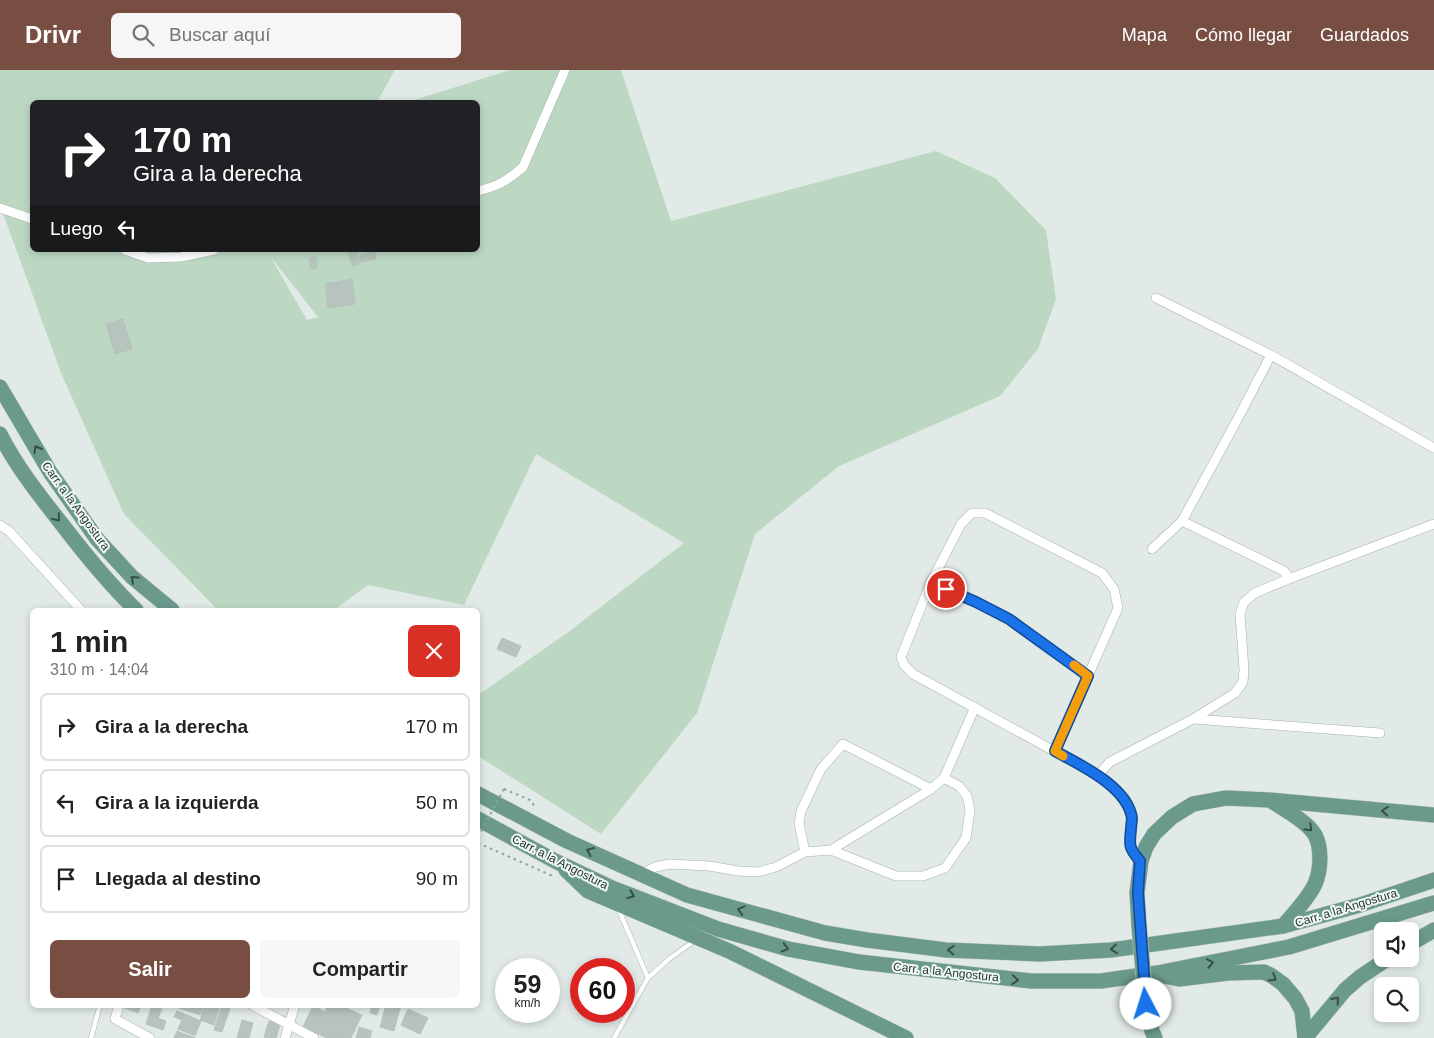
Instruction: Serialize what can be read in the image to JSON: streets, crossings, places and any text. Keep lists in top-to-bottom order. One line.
{"streets":{"main road":["Carr. a la Angostura"]},"page":{"header":"Drivr","search":"Buscar aquí","nav":["Mapa","Cómo llegar","Guardados"],"turn":["170 m","Gira a la derecha"],"then":"Luego","heading":["1 min","310 m · 14:04"],"list":[{"name":"Gira a la derecha","value":"170 m"},{"name":"Gira a la izquierda","value":"50 m"},{"name":"Llegada al destino","value":"90 m"}],"buttons":["Salir","Compartir"],"speed":"59 km/h","limit":"60"}}
